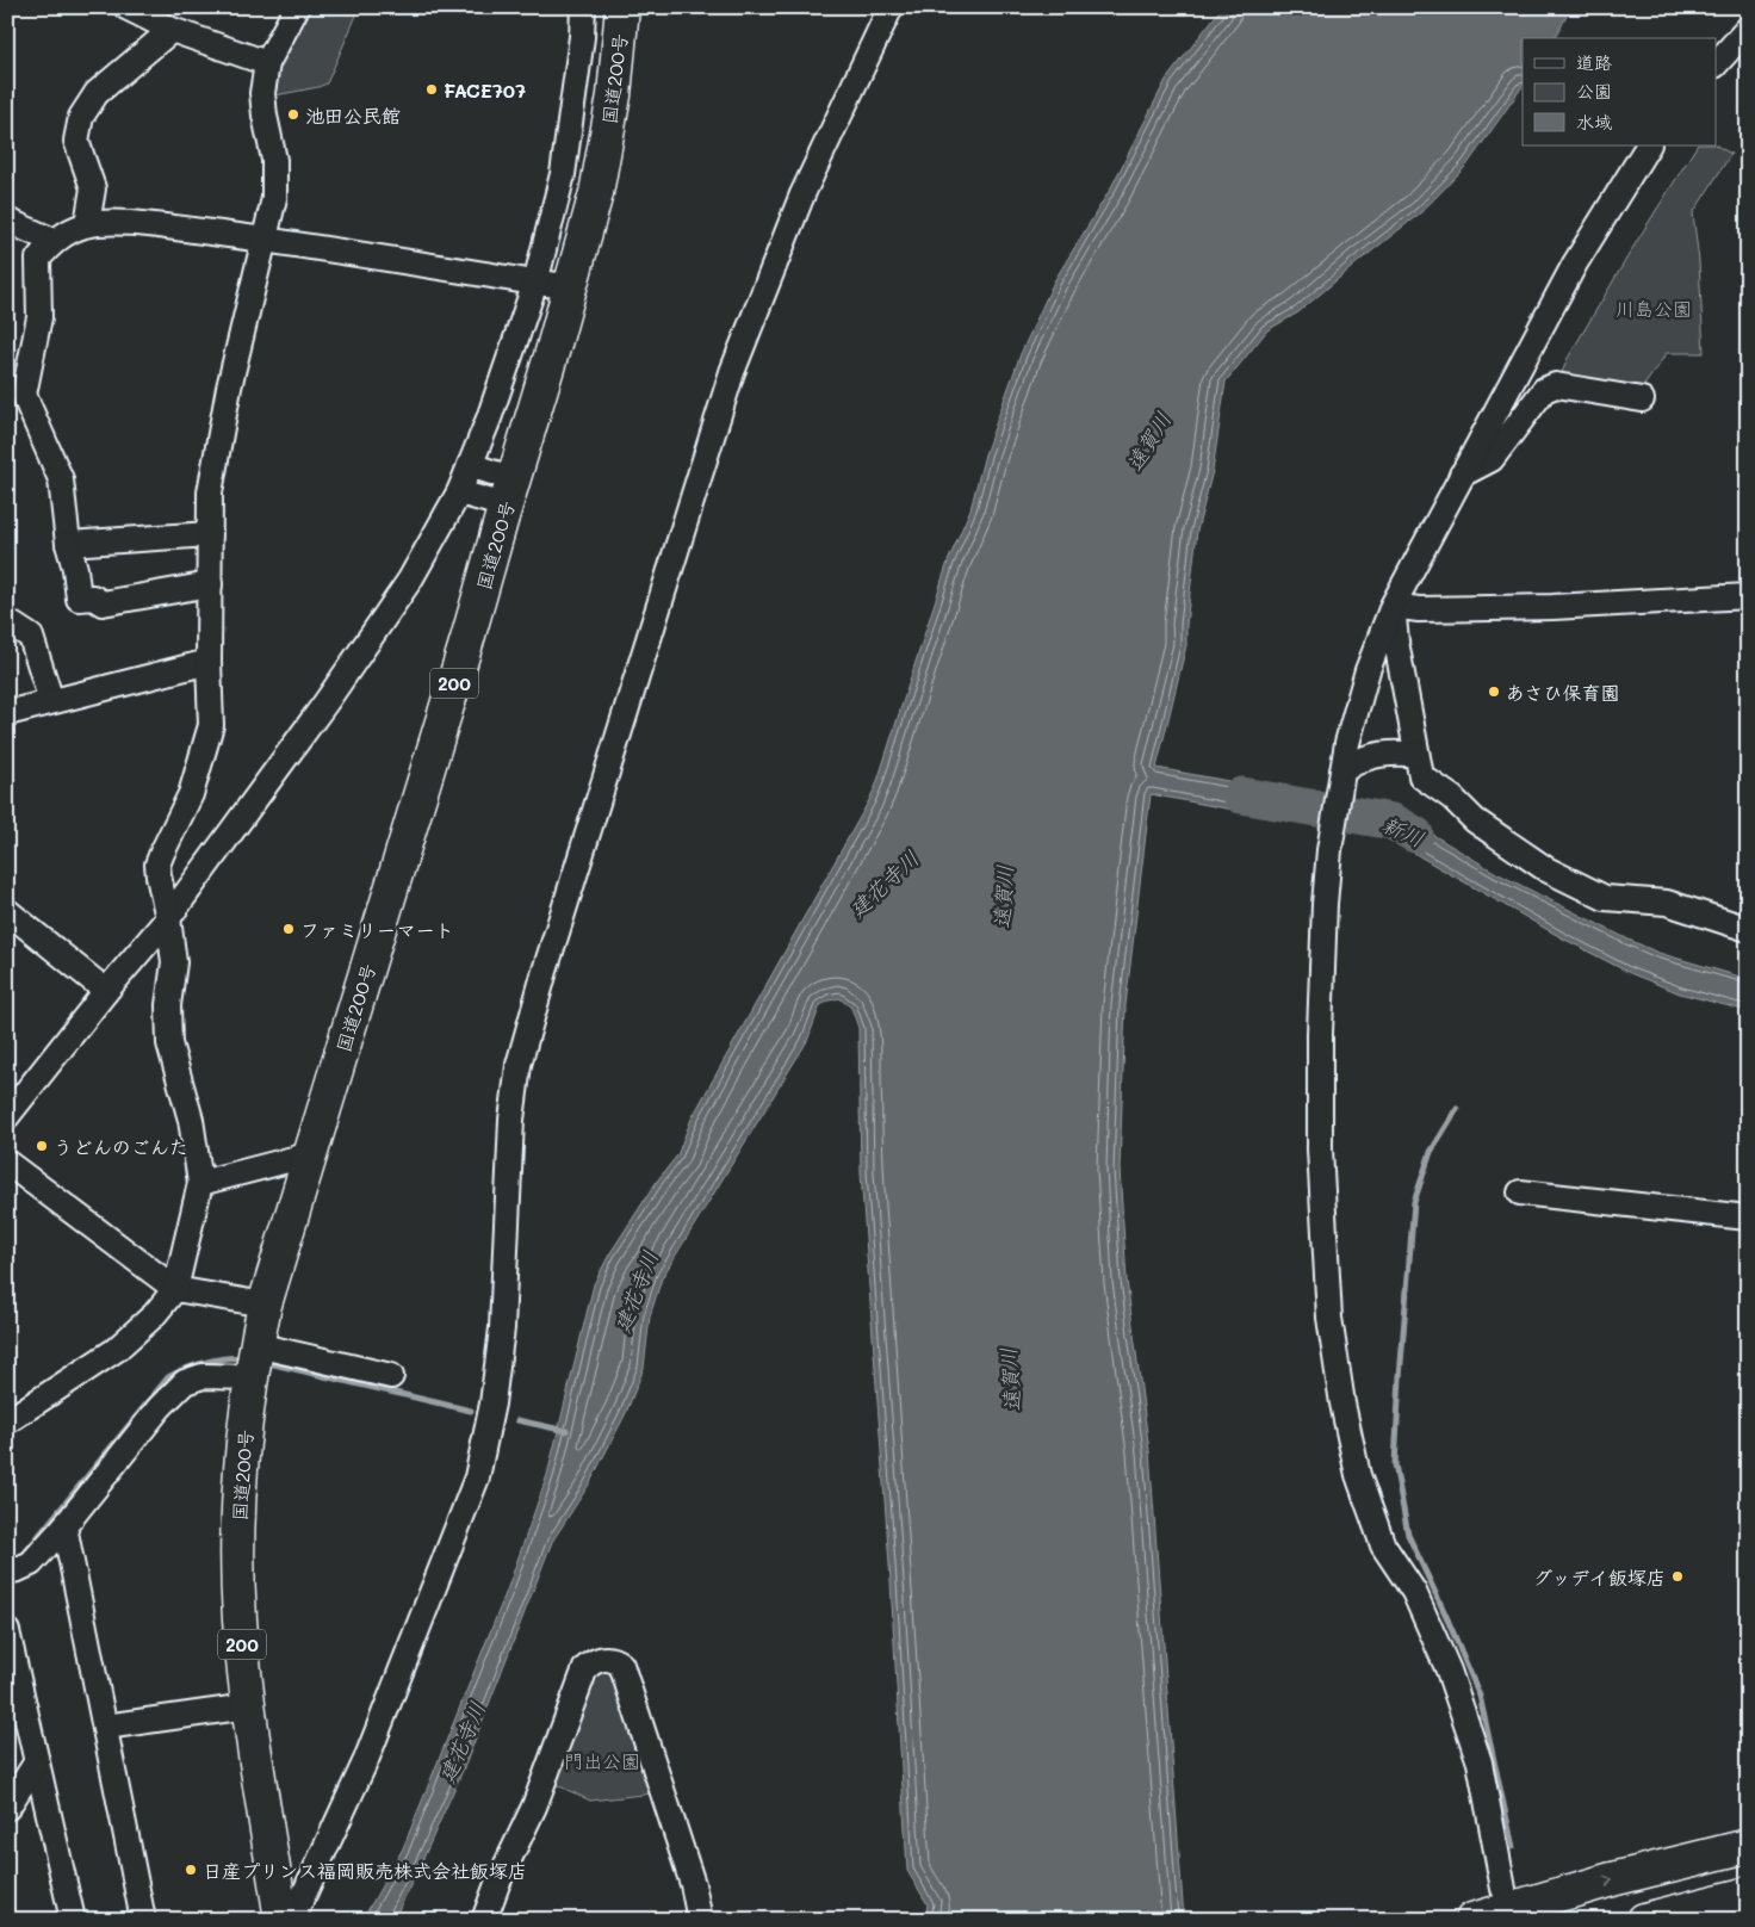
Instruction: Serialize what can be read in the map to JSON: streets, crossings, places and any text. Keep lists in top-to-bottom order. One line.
{"streets":{"highway":["国道200号","200"]},"water":["遠賀川","新川","建花寺川"],"parks":["川島公園","門出公園"],"places":["FACE707","池田公民館","あさひ保育園","ファミリーマート","うどんのごんた","グッデイ飯塚店","日産プリンス福岡販売株式会社飯塚店"],"legend":["道路","公園","水域"]}
